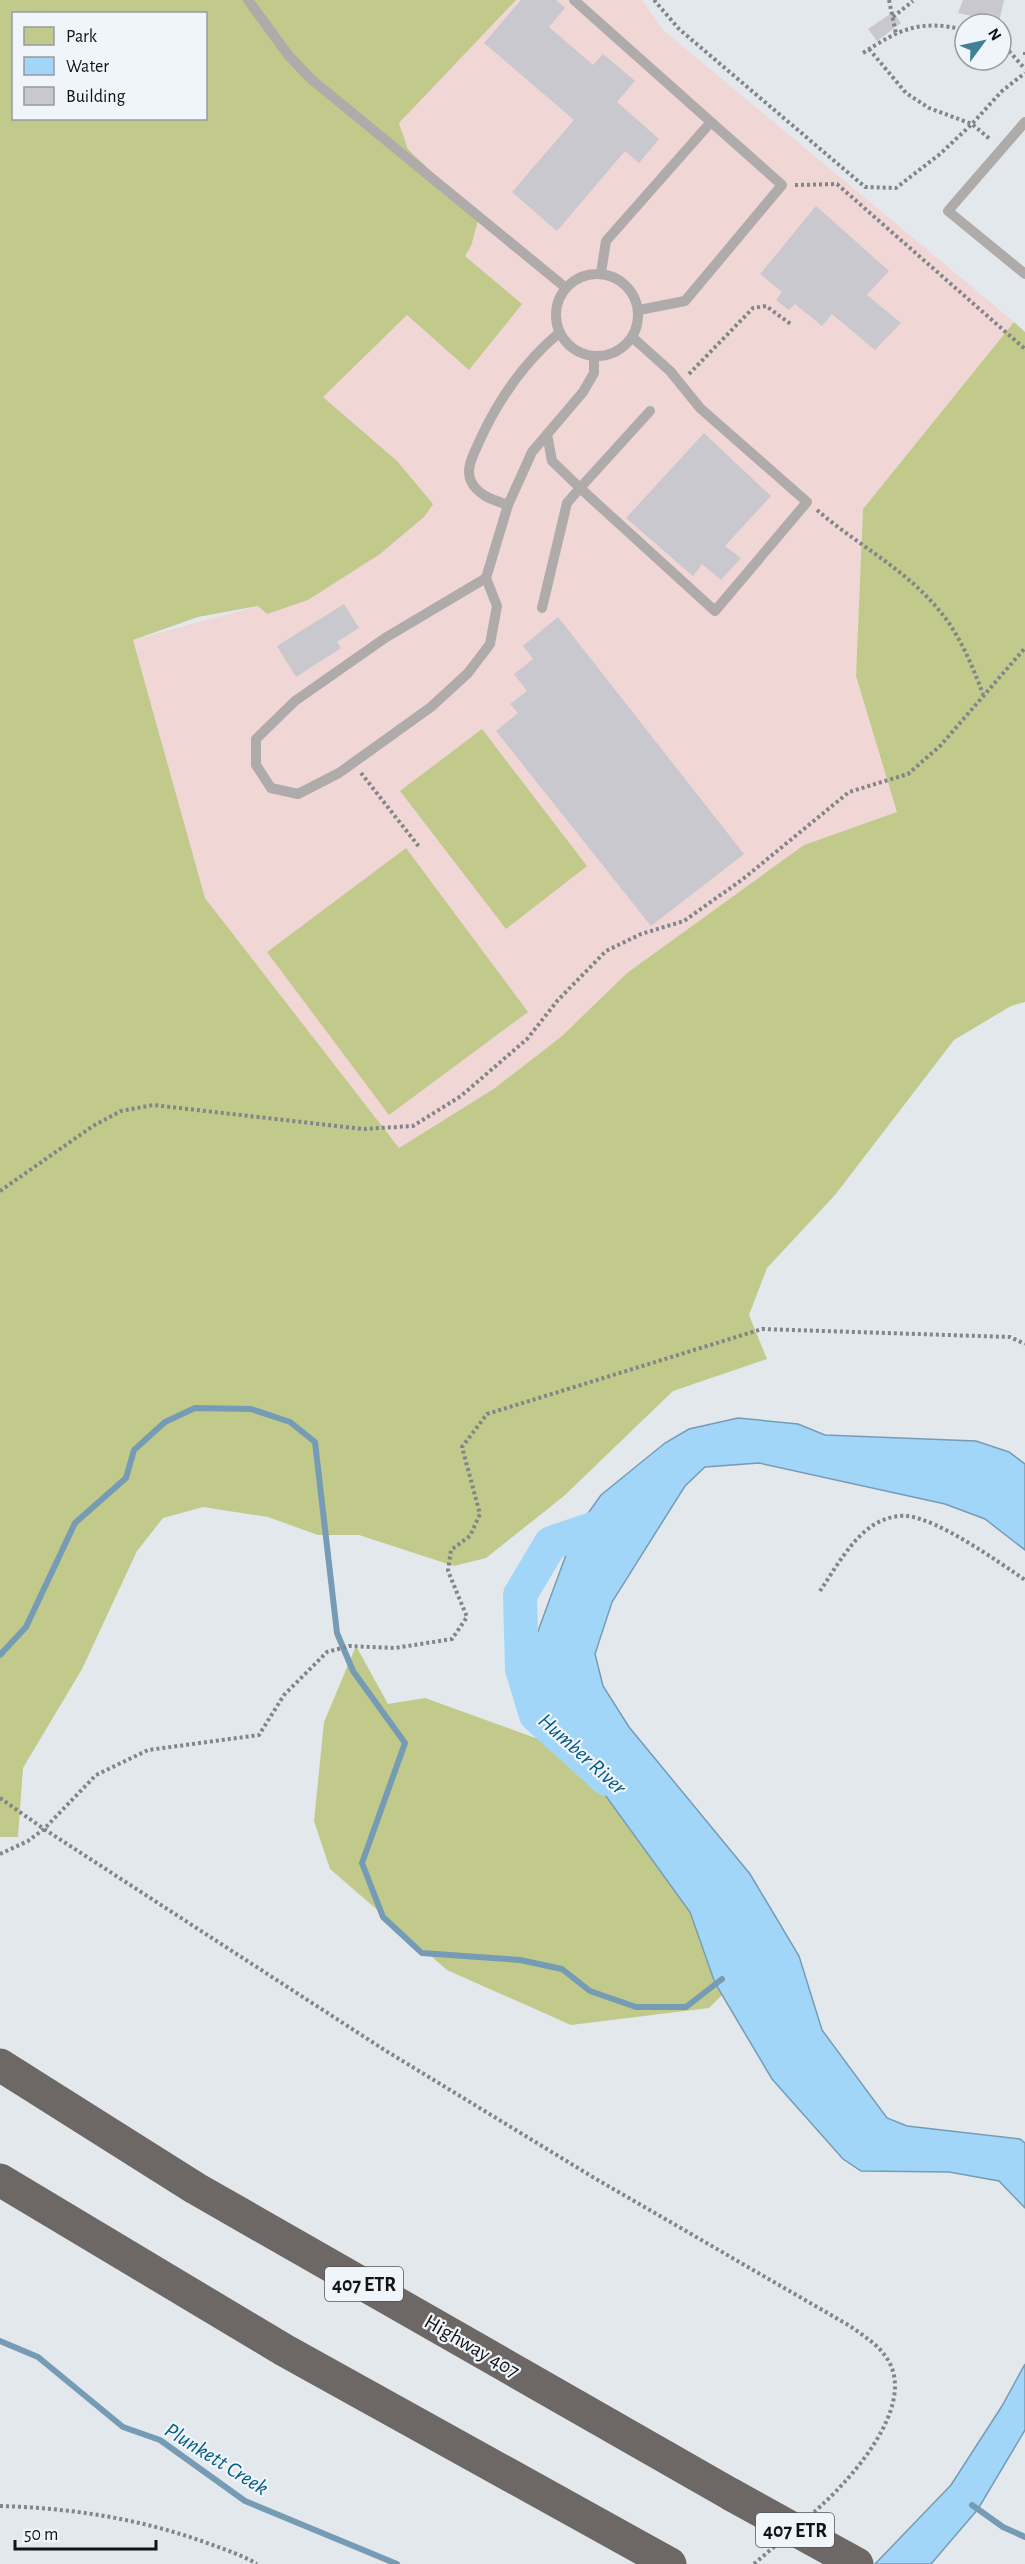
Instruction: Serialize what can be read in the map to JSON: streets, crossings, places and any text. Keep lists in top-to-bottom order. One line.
{"streets":{"highway":["407 ETR","Highway 407"]},"water":["Humber River","Plunkett Creek"],"legend":["Park","Water","Building"],"scale_bar":"50 m","north":"top right"}
